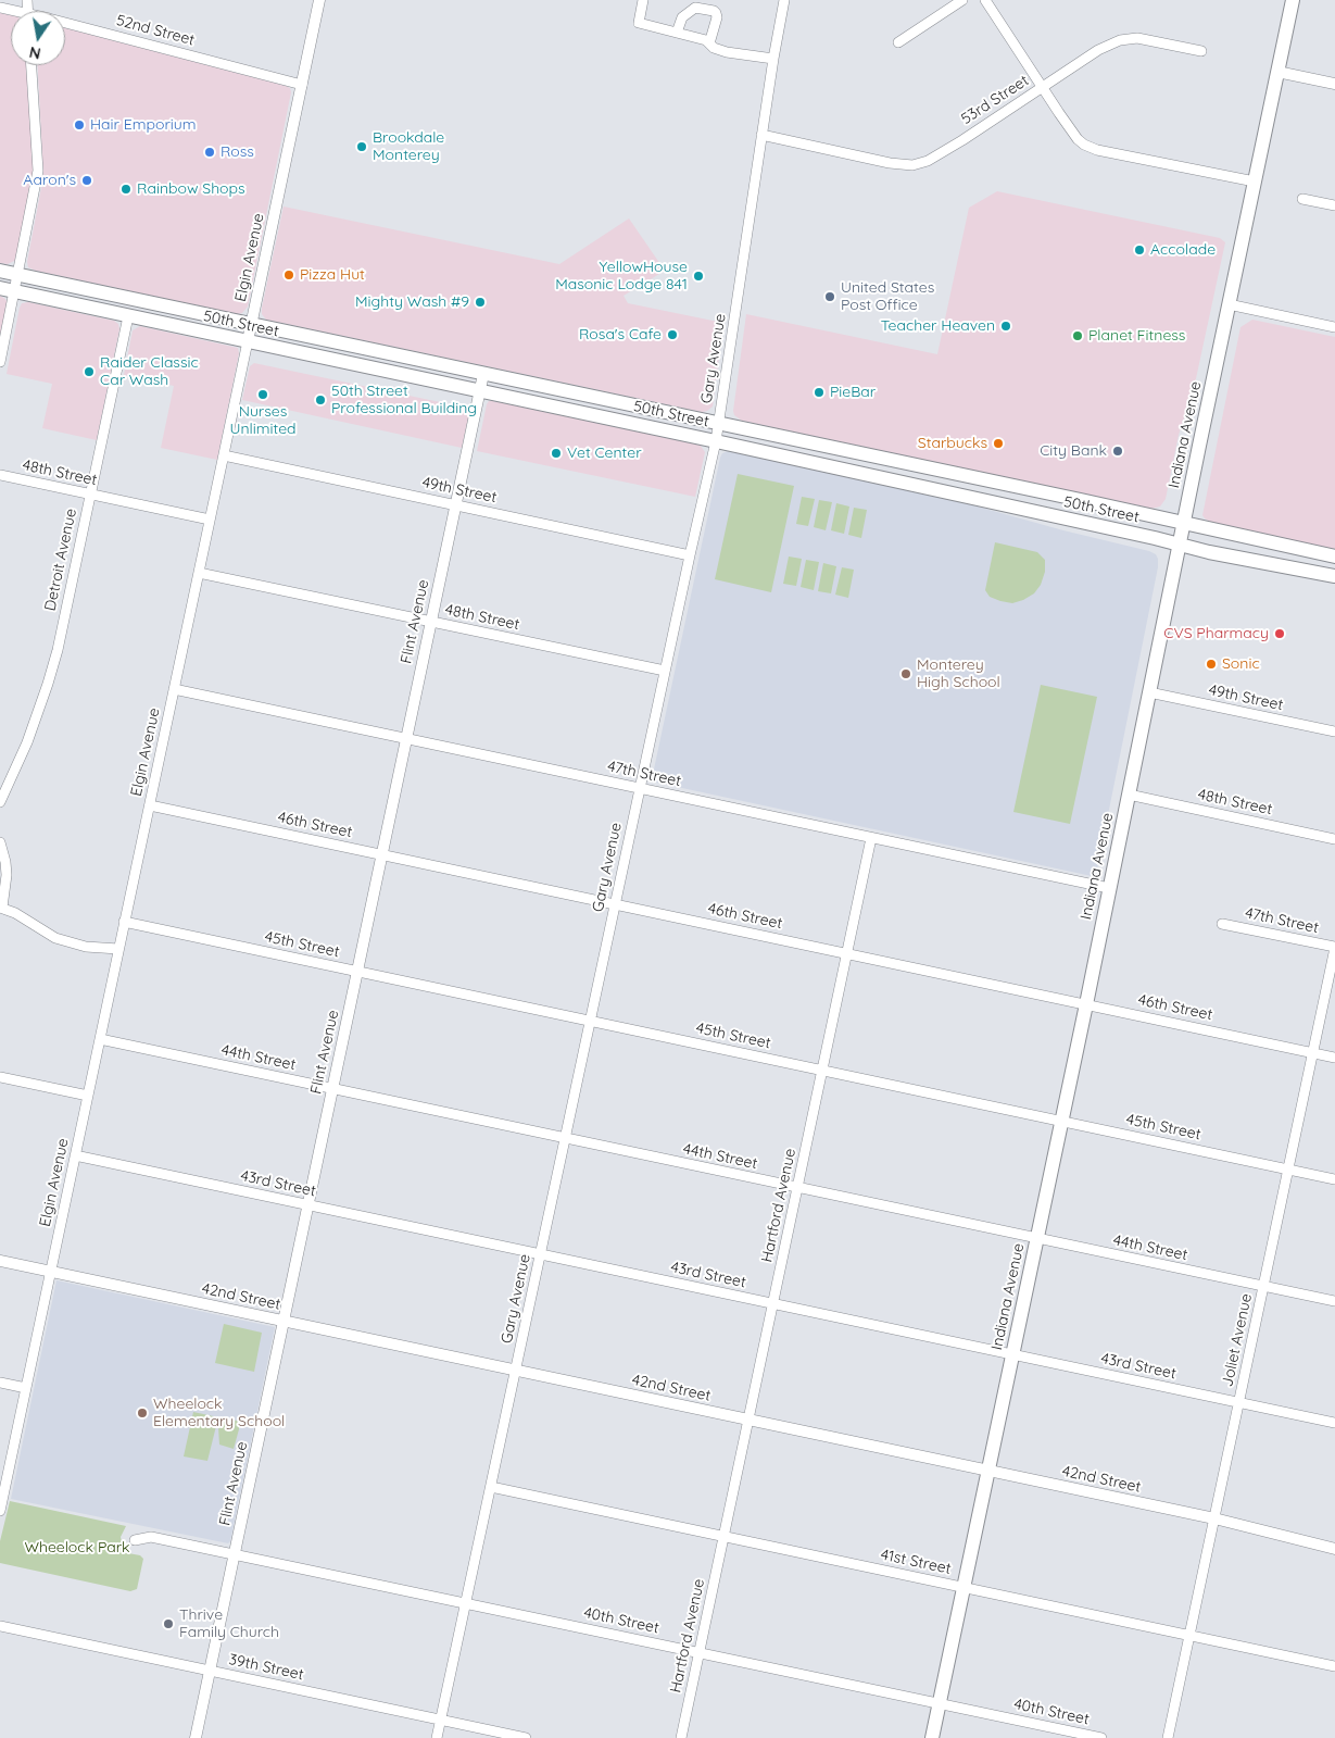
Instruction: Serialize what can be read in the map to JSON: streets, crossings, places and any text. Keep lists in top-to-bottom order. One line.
{"streets":{"main road":["50th Street","Indiana Avenue"],"street":["52nd Street","53rd Street","Elgin Avenue","Gary Avenue","48th Street","49th Street","Detroit Avenue","Flint Avenue","47th Street","46th Street","45th Street","44th Street","43rd Street","Hartford Avenue","42nd Street","Joliet Avenue","41st Street","40th Street","39th Street"]},"crossings":[["52nd Street","Elgin Avenue"],["53rd Street","Gary Avenue"],["53rd Street","Indiana Avenue"],["Elgin Avenue","50th Street"],["Elgin Avenue","48th Street"],["Elgin Avenue","49th Street"],["Elgin Avenue","47th Street"],["Elgin Avenue","46th Street"],["Elgin Avenue","45th Street"],["Elgin Avenue","44th Street"],["Elgin Avenue","43rd Street"],["Elgin Avenue","42nd Street"],["50th Street","Gary Avenue"],["50th Street","Indiana Avenue"],["50th Street","Detroit Avenue"],["50th Street","Flint Avenue"],["Gary Avenue","48th Street"],["Gary Avenue","49th Street"],["Gary Avenue","47th Street"],["Gary Avenue","46th Street"],["Gary Avenue","45th Street"],["Gary Avenue","44th Street"],["Gary Avenue","43rd Street"],["Gary Avenue","42nd Street"],["Gary Avenue","41st Street"],["Gary Avenue","40th Street"],["Gary Avenue","39th Street"],["Indiana Avenue","48th Street"],["Indiana Avenue","49th Street"],["Indiana Avenue","47th Street"],["Indiana Avenue","46th Street"],["Indiana Avenue","45th Street"],["Indiana Avenue","44th Street"],["Indiana Avenue","43rd Street"],["Indiana Avenue","42nd Street"],["Indiana Avenue","41st Street"],["Indiana Avenue","40th Street"],["48th Street","Detroit Avenue"],["48th Street","Flint Avenue"],["49th Street","Flint Avenue"],["Flint Avenue","47th Street"],["Flint Avenue","46th Street"],["Flint Avenue","45th Street"],["Flint Avenue","44th Street"],["Flint Avenue","43rd Street"],["Flint Avenue","42nd Street"],["Flint Avenue","40th Street"],["Flint Avenue","39th Street"],["47th Street","Hartford Avenue"],["47th Street","Joliet Avenue"],["46th Street","Hartford Avenue"],["46th Street","Joliet Avenue"],["45th Street","Hartford Avenue"],["45th Street","Joliet Avenue"],["44th Street","Hartford Avenue"],["44th Street","Joliet Avenue"],["43rd Street","Hartford Avenue"],["43rd Street","Joliet Avenue"],["Hartford Avenue","42nd Street"],["Hartford Avenue","41st Street"],["Hartford Avenue","40th Street"],["42nd Street","Joliet Avenue"],["Joliet Avenue","41st Street"]],"parks":["Wheelock Park"],"places":["Hair Emporium","Brookdale Monterey","Ross","Aaron's","Rainbow Shops","Accolade","Pizza Hut","YellowHouse Masonic Lodge 841","United States Post Office","Mighty Wash #9","Teacher Heaven","Rosa's Cafe","Planet Fitness","Raider Classic Car Wash","PieBar","Nurses Unlimited","50th Street Professional Building","Starbucks","City Bank","Vet Center","CVS Pharmacy","Sonic","Monterey High School","Wheelock Elementary School","Thrive Family Church"],"north":"bottom"}
